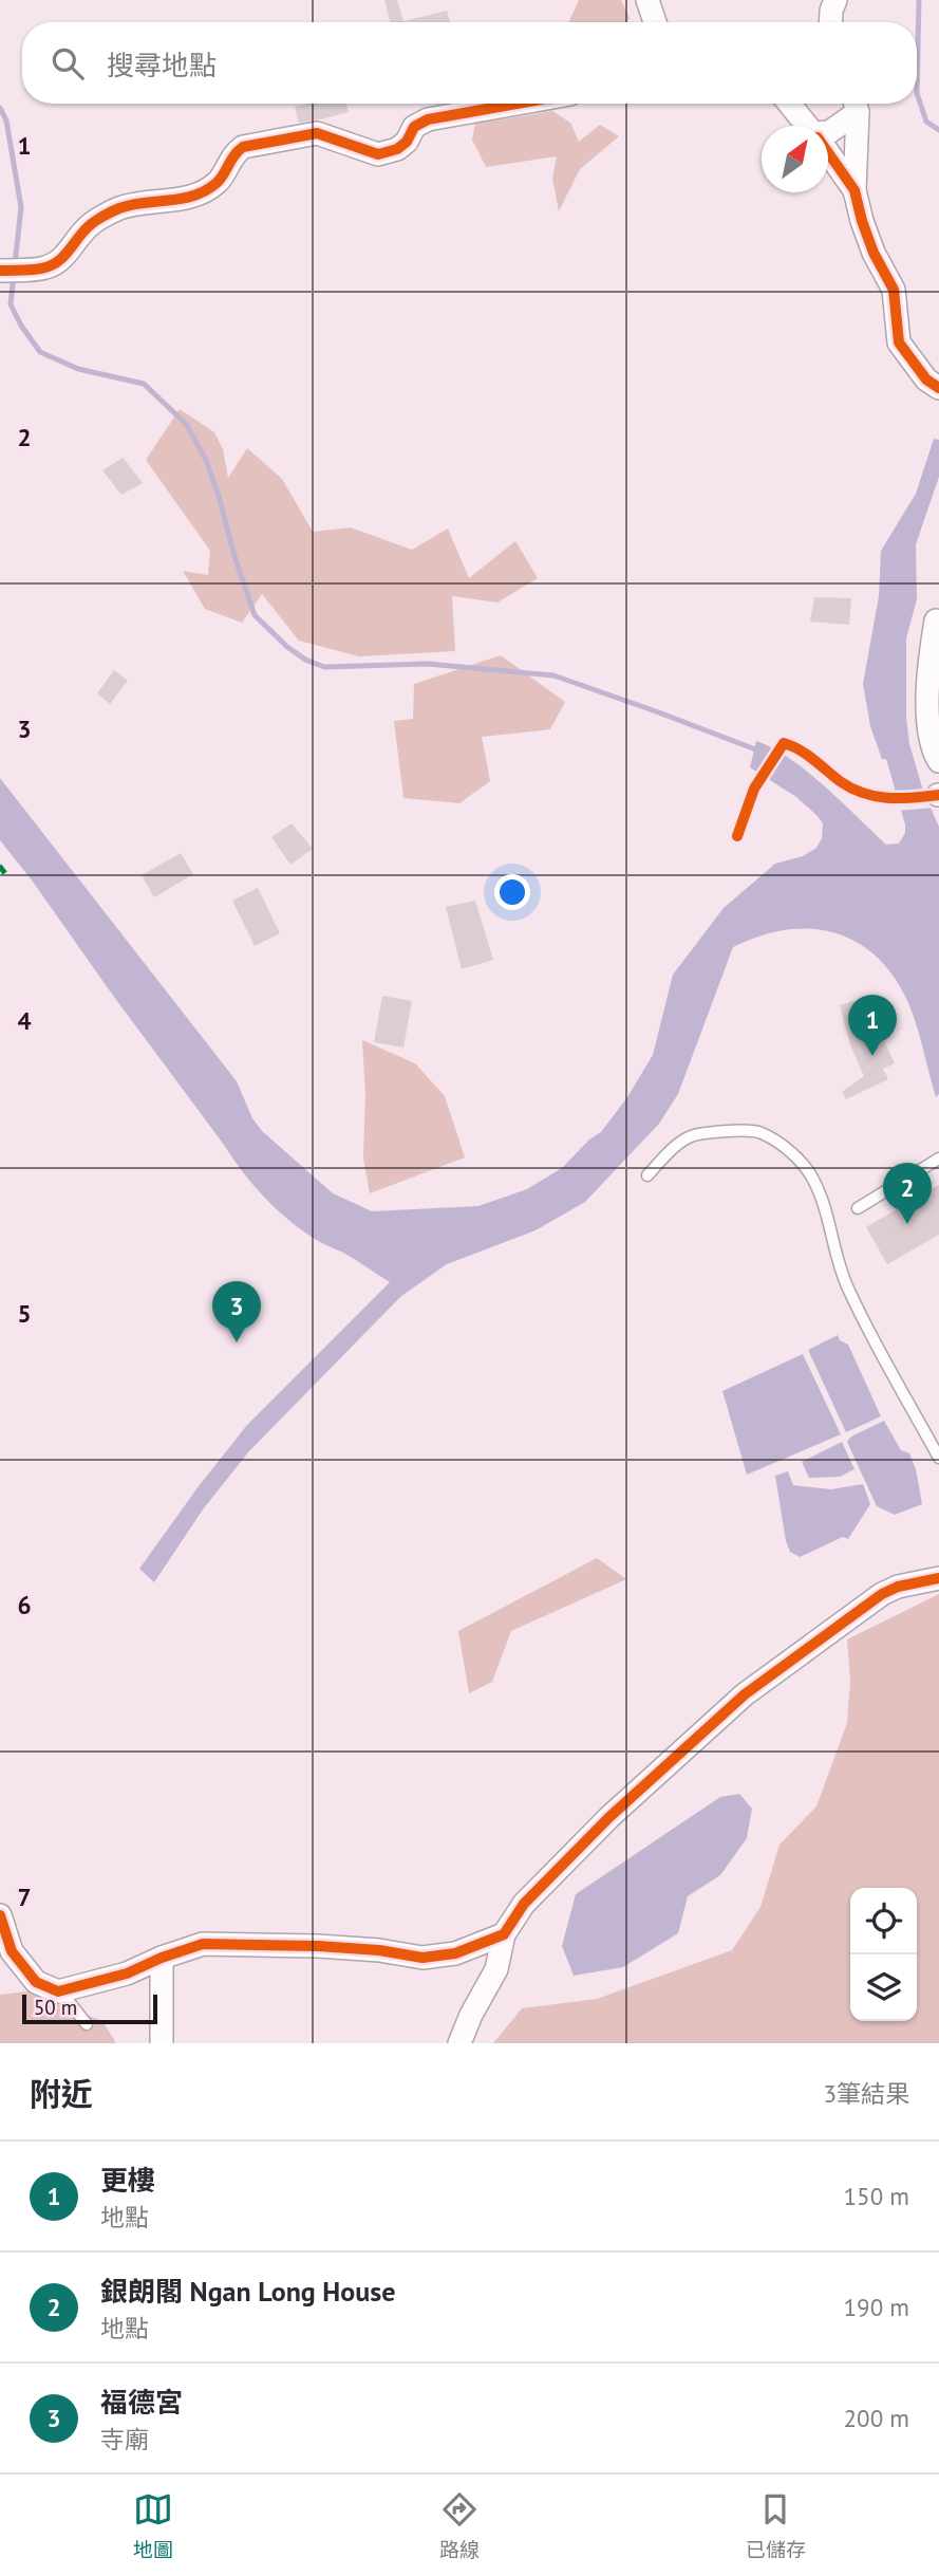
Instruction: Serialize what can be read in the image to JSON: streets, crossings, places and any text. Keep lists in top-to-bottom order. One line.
{"scale_bar":"50 m","north":"top right","page":{"search":"搜尋地點","pins":["1","2","3"],"scale":"50 m","heading":["附近","3筆結果"],"list":[{"mark":"1","name":"更樓","note":"地點","value":"150 m"},{"mark":"2","name":"銀朗閣 Ngan Long House","note":"地點","value":"190 m"},{"mark":"3","name":"福德宮","note":"寺廟","value":"200 m"}],"nav":["地圖","路線","已儲存"]},"grid":{"rows":["1","2","3","4","5","6","7"]}}
